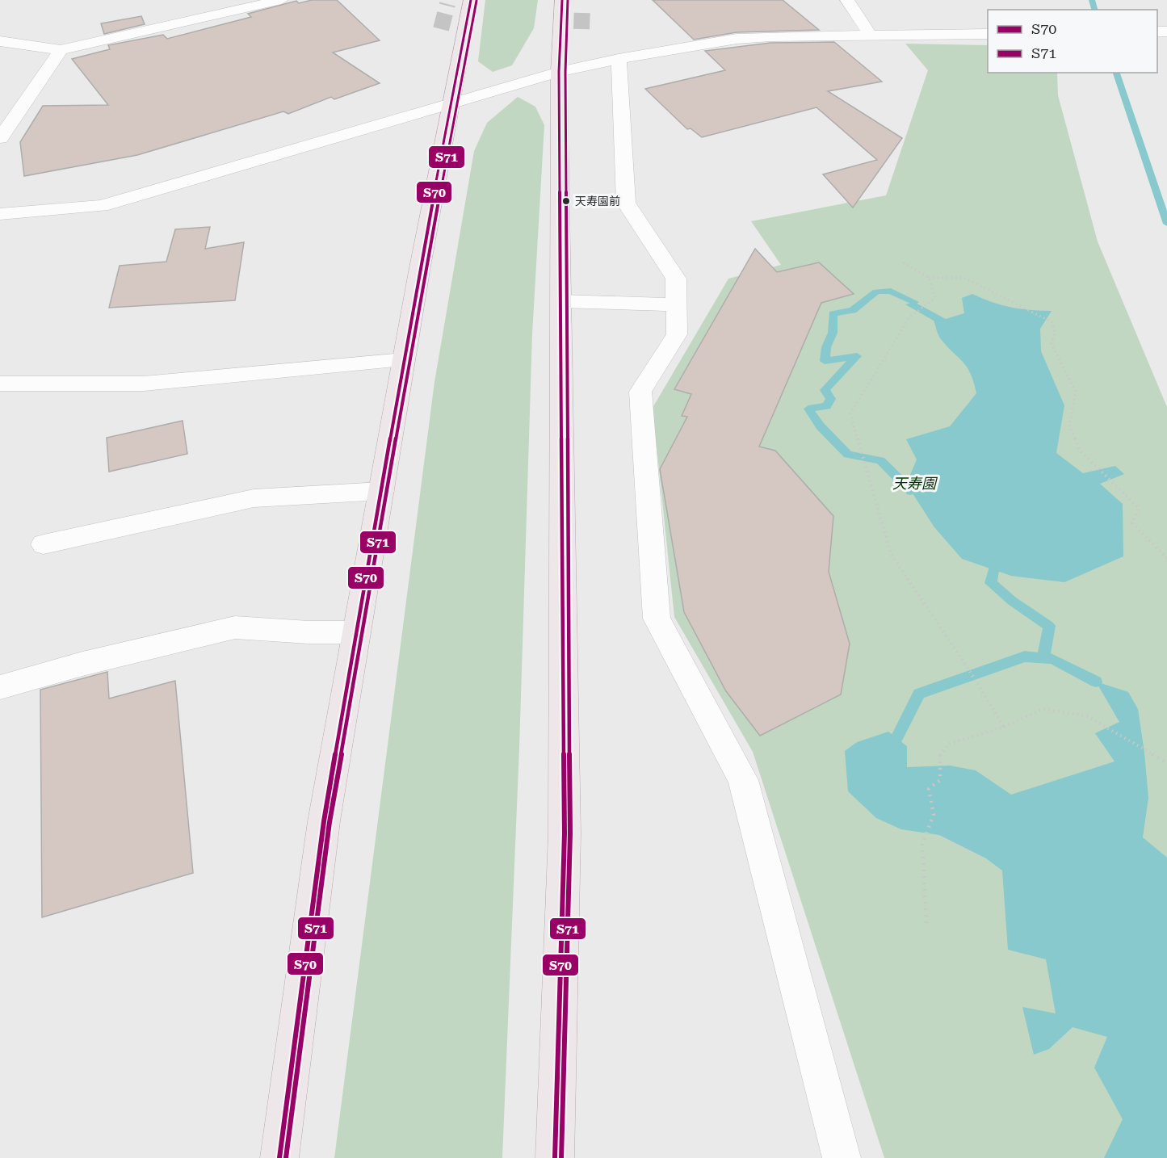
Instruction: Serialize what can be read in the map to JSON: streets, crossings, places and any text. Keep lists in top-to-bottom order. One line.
{"parks":["天寿園"],"places":["天寿園前"],"lines":["transit line S70","transit line S71"],"legend":["S70","S71"]}
